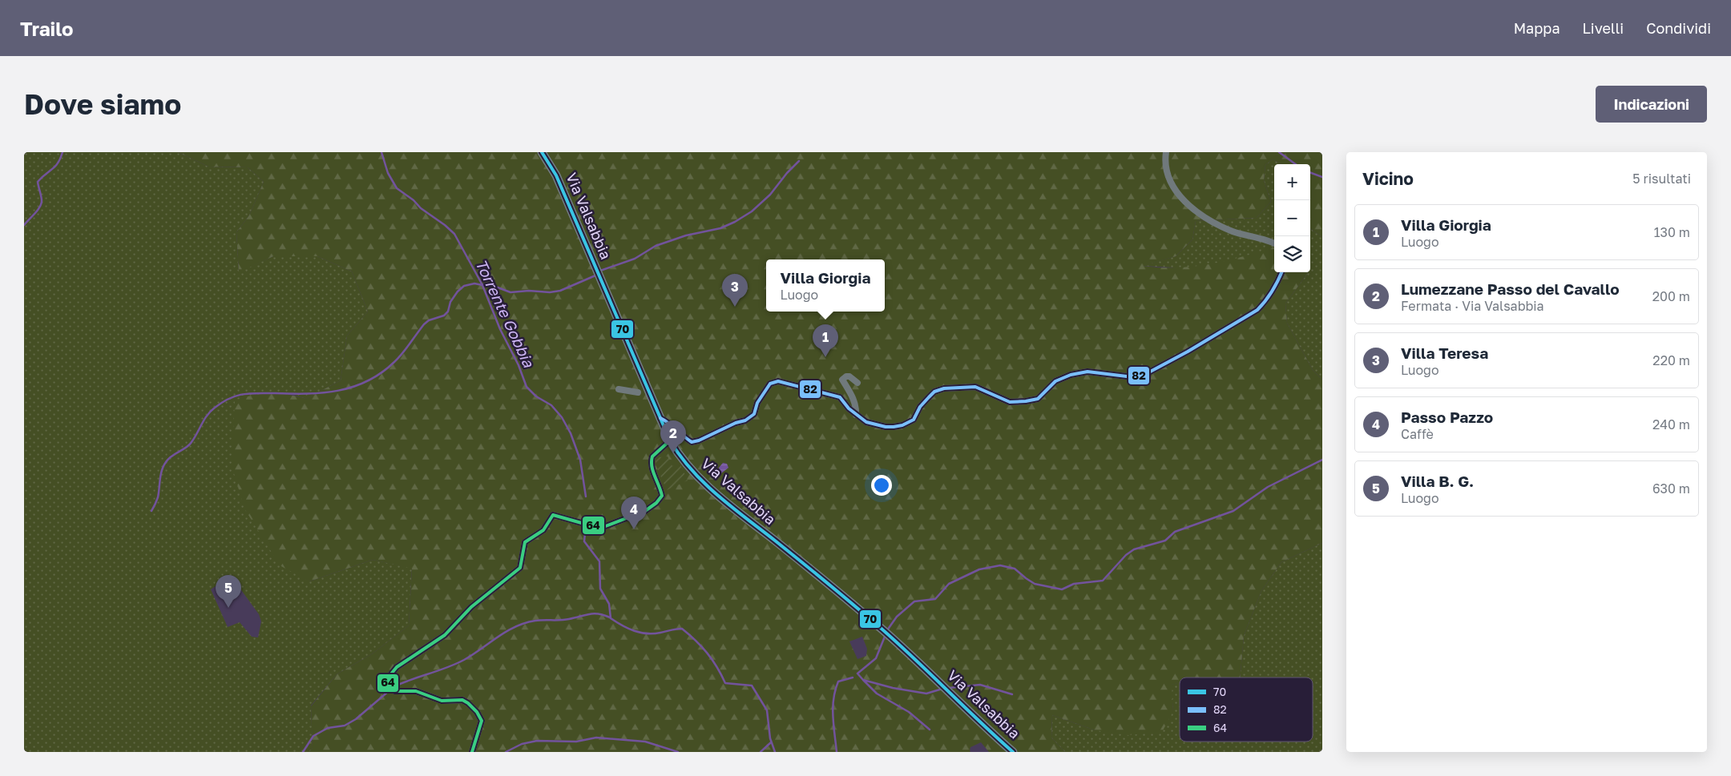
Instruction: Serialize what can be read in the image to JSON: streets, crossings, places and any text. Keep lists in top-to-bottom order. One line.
{"streets":{"main road":["Via Valsabbia"]},"water":["Torrente Gobbia"],"lines":["transit line 70","transit line 82","transit line 64"],"legend":["70","82","64"],"page":{"header":"Trailo","nav":["Mappa","Livelli","Condividi"],"buttons":"Indicazioni","title":"Dove siamo","heading":["Vicino","5 risultati"],"map_buttons":["+","−"],"list":[{"mark":"1","name":"Villa Giorgia","note":"Luogo","value":"130 m"},{"mark":"2","name":"Lumezzane Passo del Cavallo","note":"Fermata · Via Valsabbia","value":"200 m"},{"mark":"3","name":"Villa Teresa","note":"Luogo","value":"220 m"},{"mark":"4","name":"Passo Pazzo","note":"Caffè","value":"240 m"},{"mark":"5","name":"Villa B. G.","note":"Luogo","value":"630 m"}],"popup":["Villa Giorgia","Luogo"],"pins":["3","1","2","4","5"]}}
